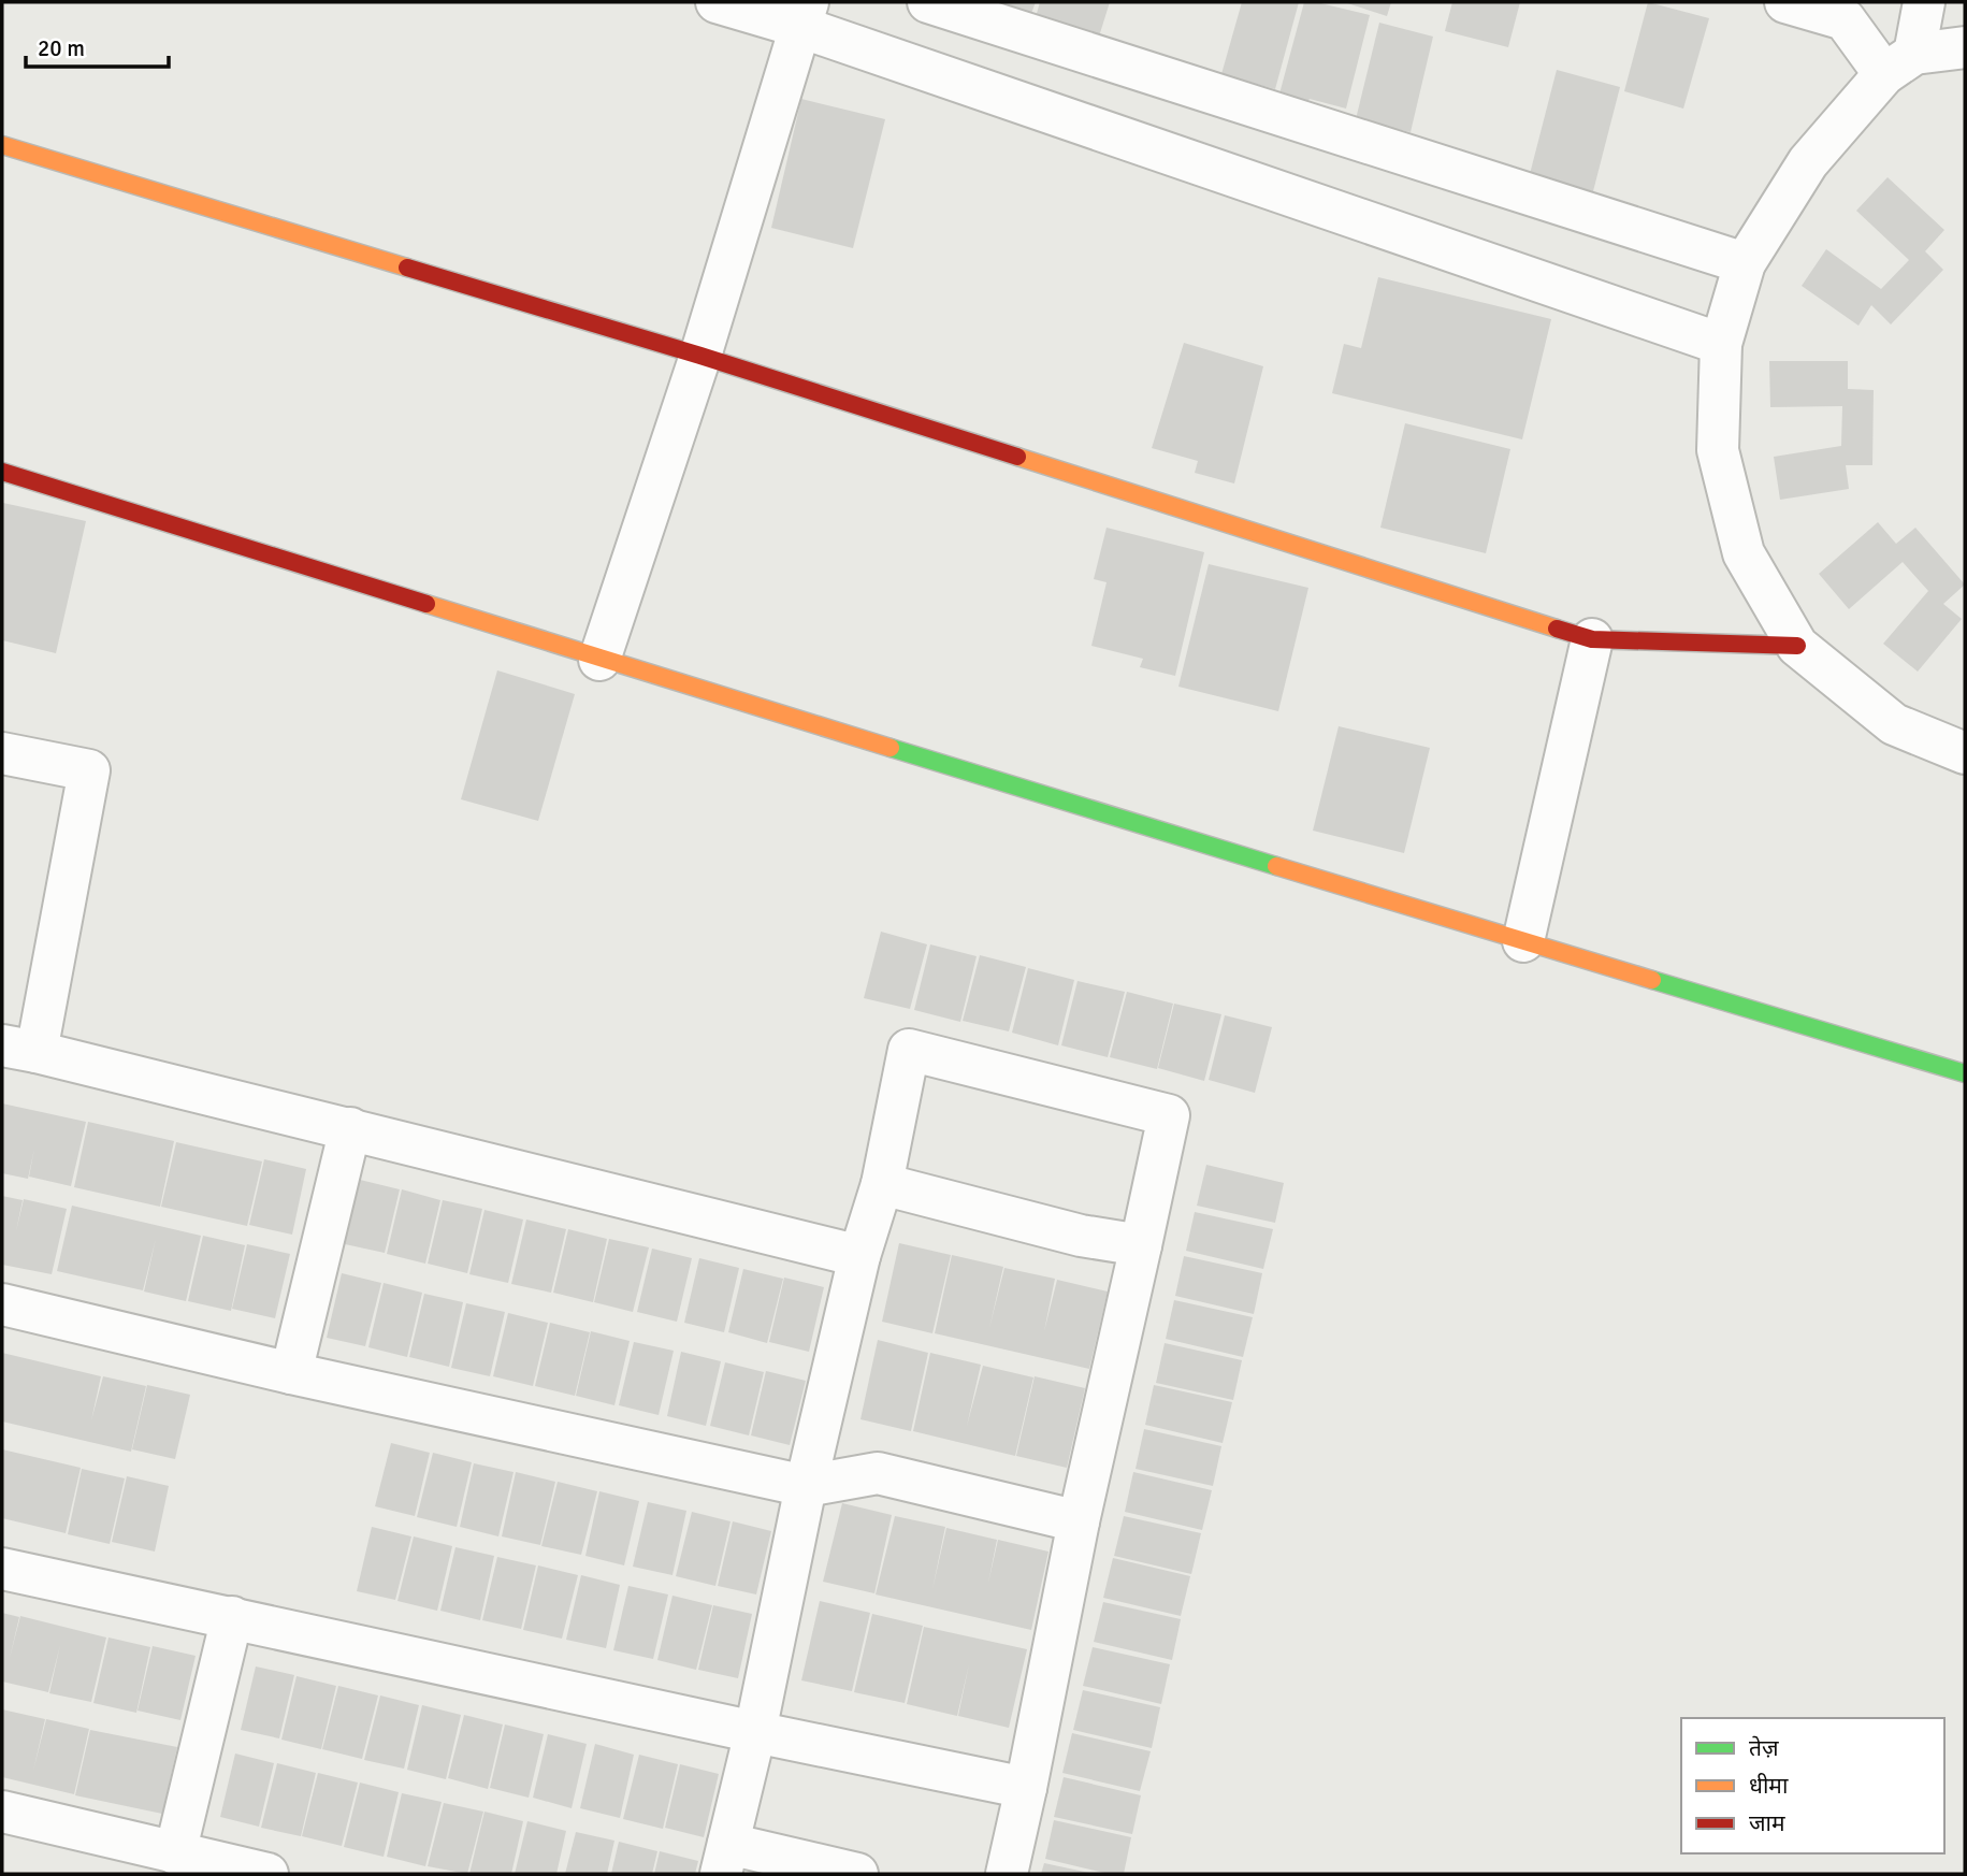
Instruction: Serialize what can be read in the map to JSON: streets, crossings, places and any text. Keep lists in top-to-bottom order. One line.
{"legend":["तेज़","धीमा","जाम"],"scale_bar":"20 m"}
